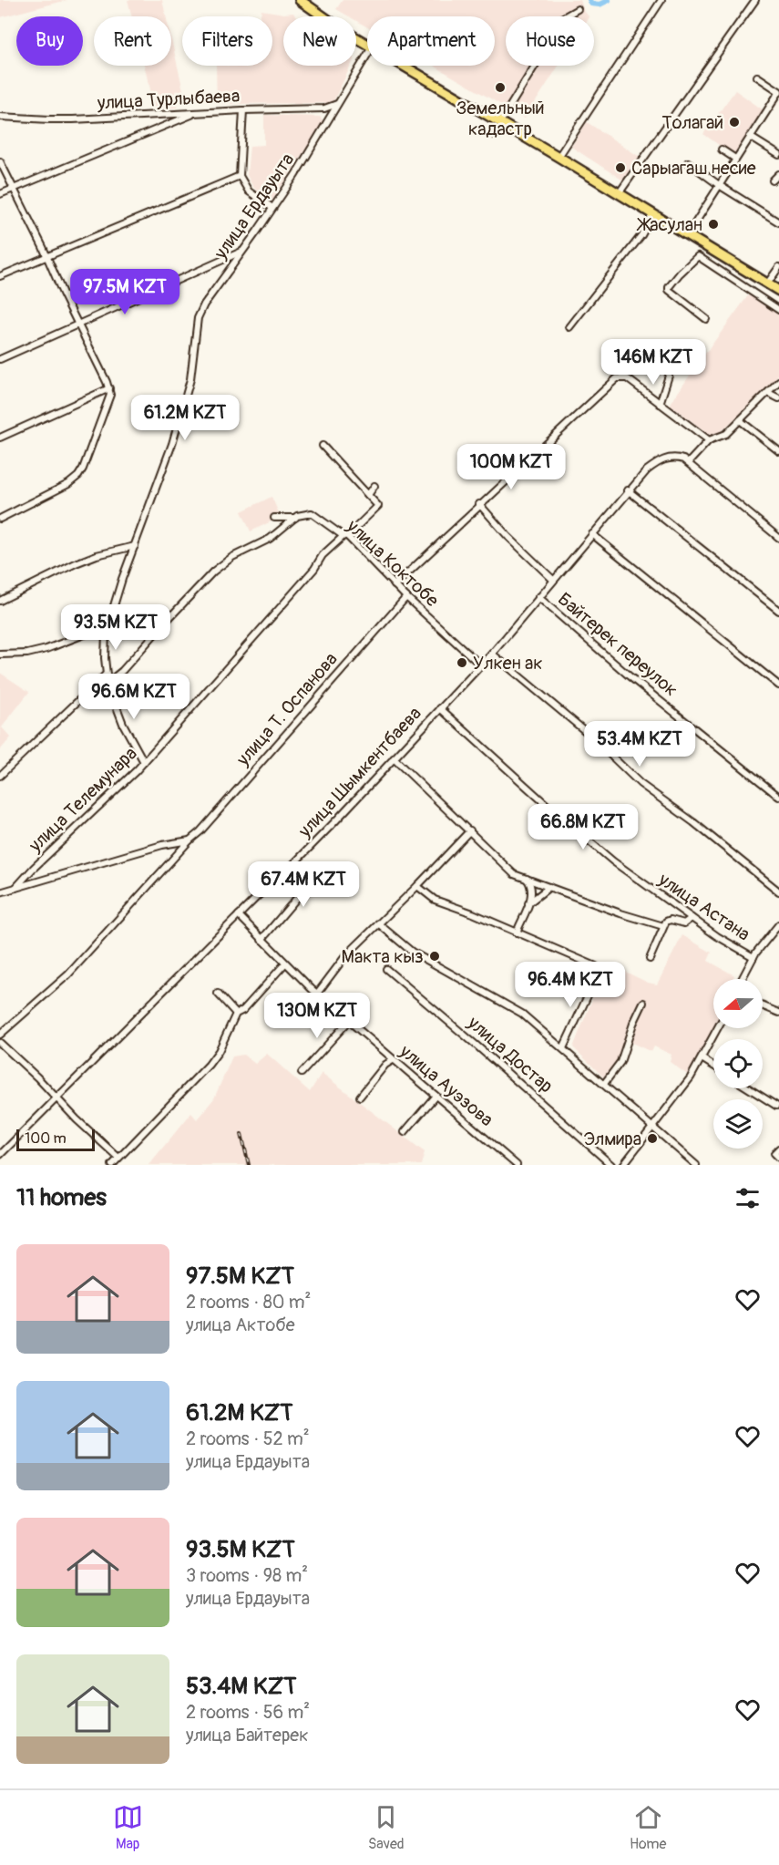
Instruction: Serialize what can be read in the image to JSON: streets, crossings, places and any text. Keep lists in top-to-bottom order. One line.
{"streets":{"street":["улица Турлыбаева","улица Ердауыта","улица Коктобе","Байтерек переулок","улица Т. Оспанова","улица Шымкентбаева","улица Телемунара","улица Астана","улица Достар","улица Ауэзова"]},"crossings":[["улица Турлыбаева","улица Ердауыта"],["улица Ердауыта","улица Телемунара"],["улица Коктобе","улица Т. Оспанова"],["улица Коктобе","улица Шымкентбаева"],["улица Коктобе","улица Телемунара"],["Байтерек переулок","улица Шымкентбаева"],["улица Шымкентбаева","улица Астана"],["улица Шымкентбаева","улица Ауэзова"]],"places":["Земельный кадастр","Толагай","Сарыагаш несие","Жасулан","Улкен ак","Макта кыз","Элмира"],"scale_bar":"100 m","north":"left","page":{"chip":["Buy","Rent","Filters","New","Apartment","House"],"price":["97.5M KZT","146M KZT","61.2M KZT","100M KZT","93.5M KZT","96.6M KZT","53.4M KZT","66.8M KZT","67.4M KZT","96.4M KZT","130M KZT"],"scale":"100 m","heading":"11 homes","list":[{"name":"97.5M KZT","note":"2 rooms · 80 m² · улица Актобе"},{"name":"61.2M KZT","note":"2 rooms · 52 m² · улица Ердауыта"},{"name":"93.5M KZT","note":"3 rooms · 98 m² · улица Ердауыта"},{"name":"53.4M KZT","note":"2 rooms · 56 m² · улица Байтерек"}],"tabs":["Map","Saved","Home"]}}
